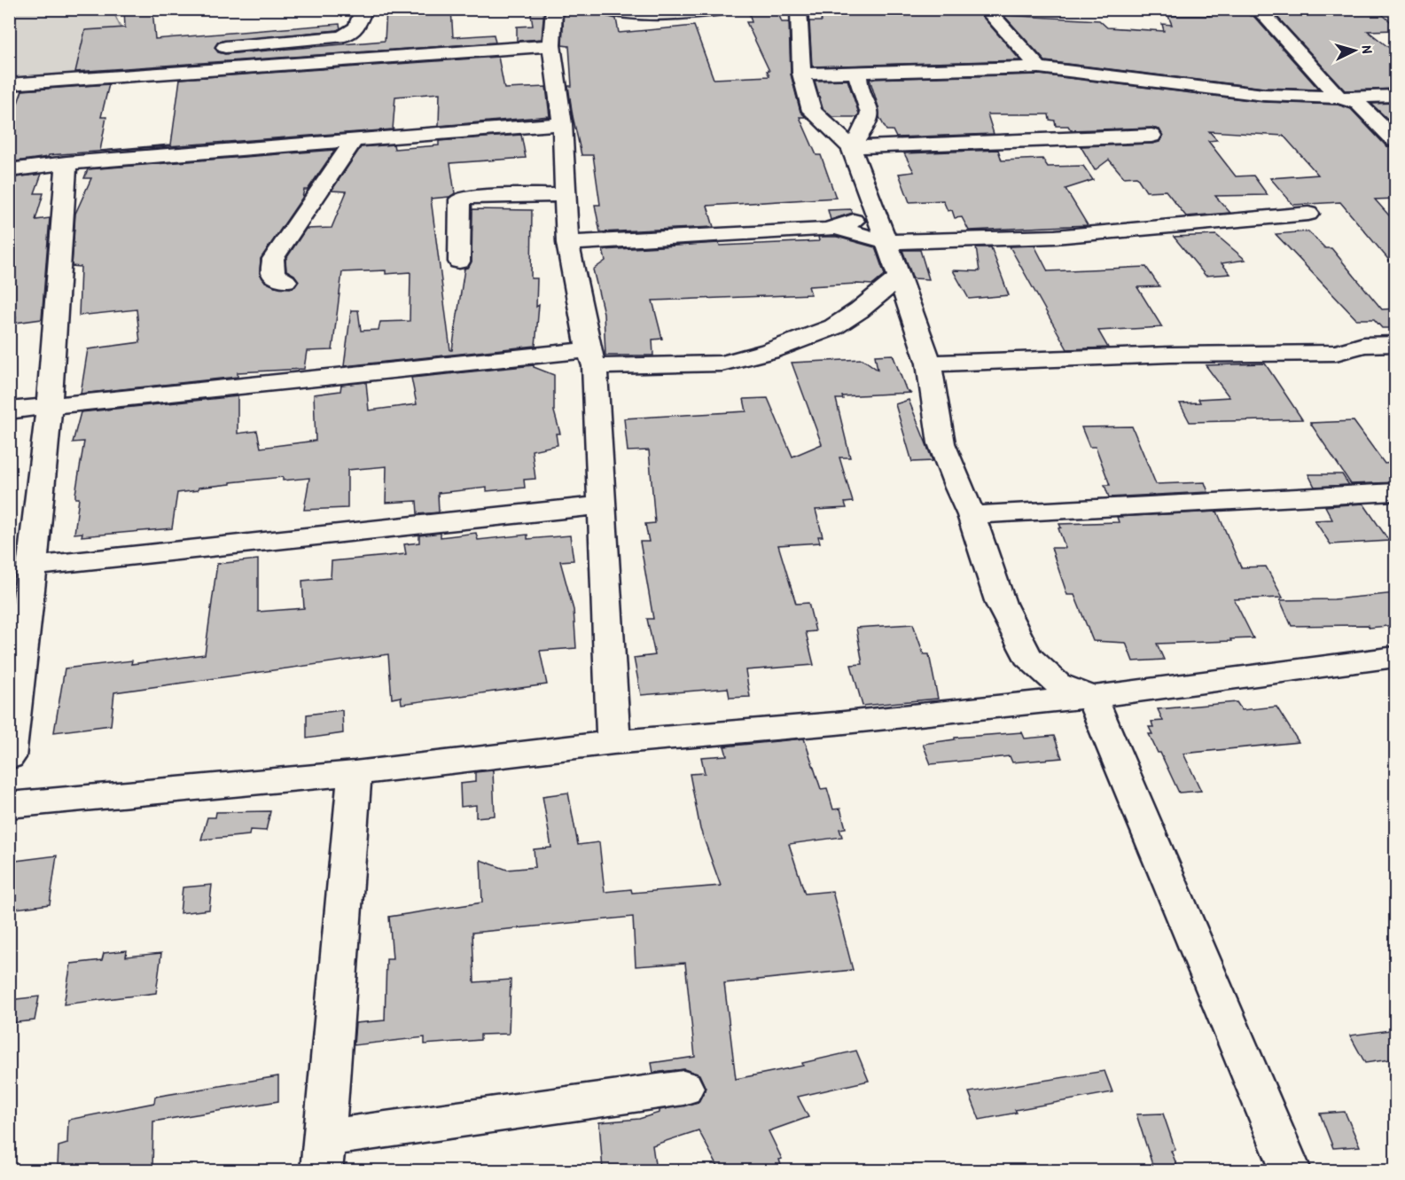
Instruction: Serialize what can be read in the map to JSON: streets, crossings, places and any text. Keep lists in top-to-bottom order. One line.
{"north":"right"}
